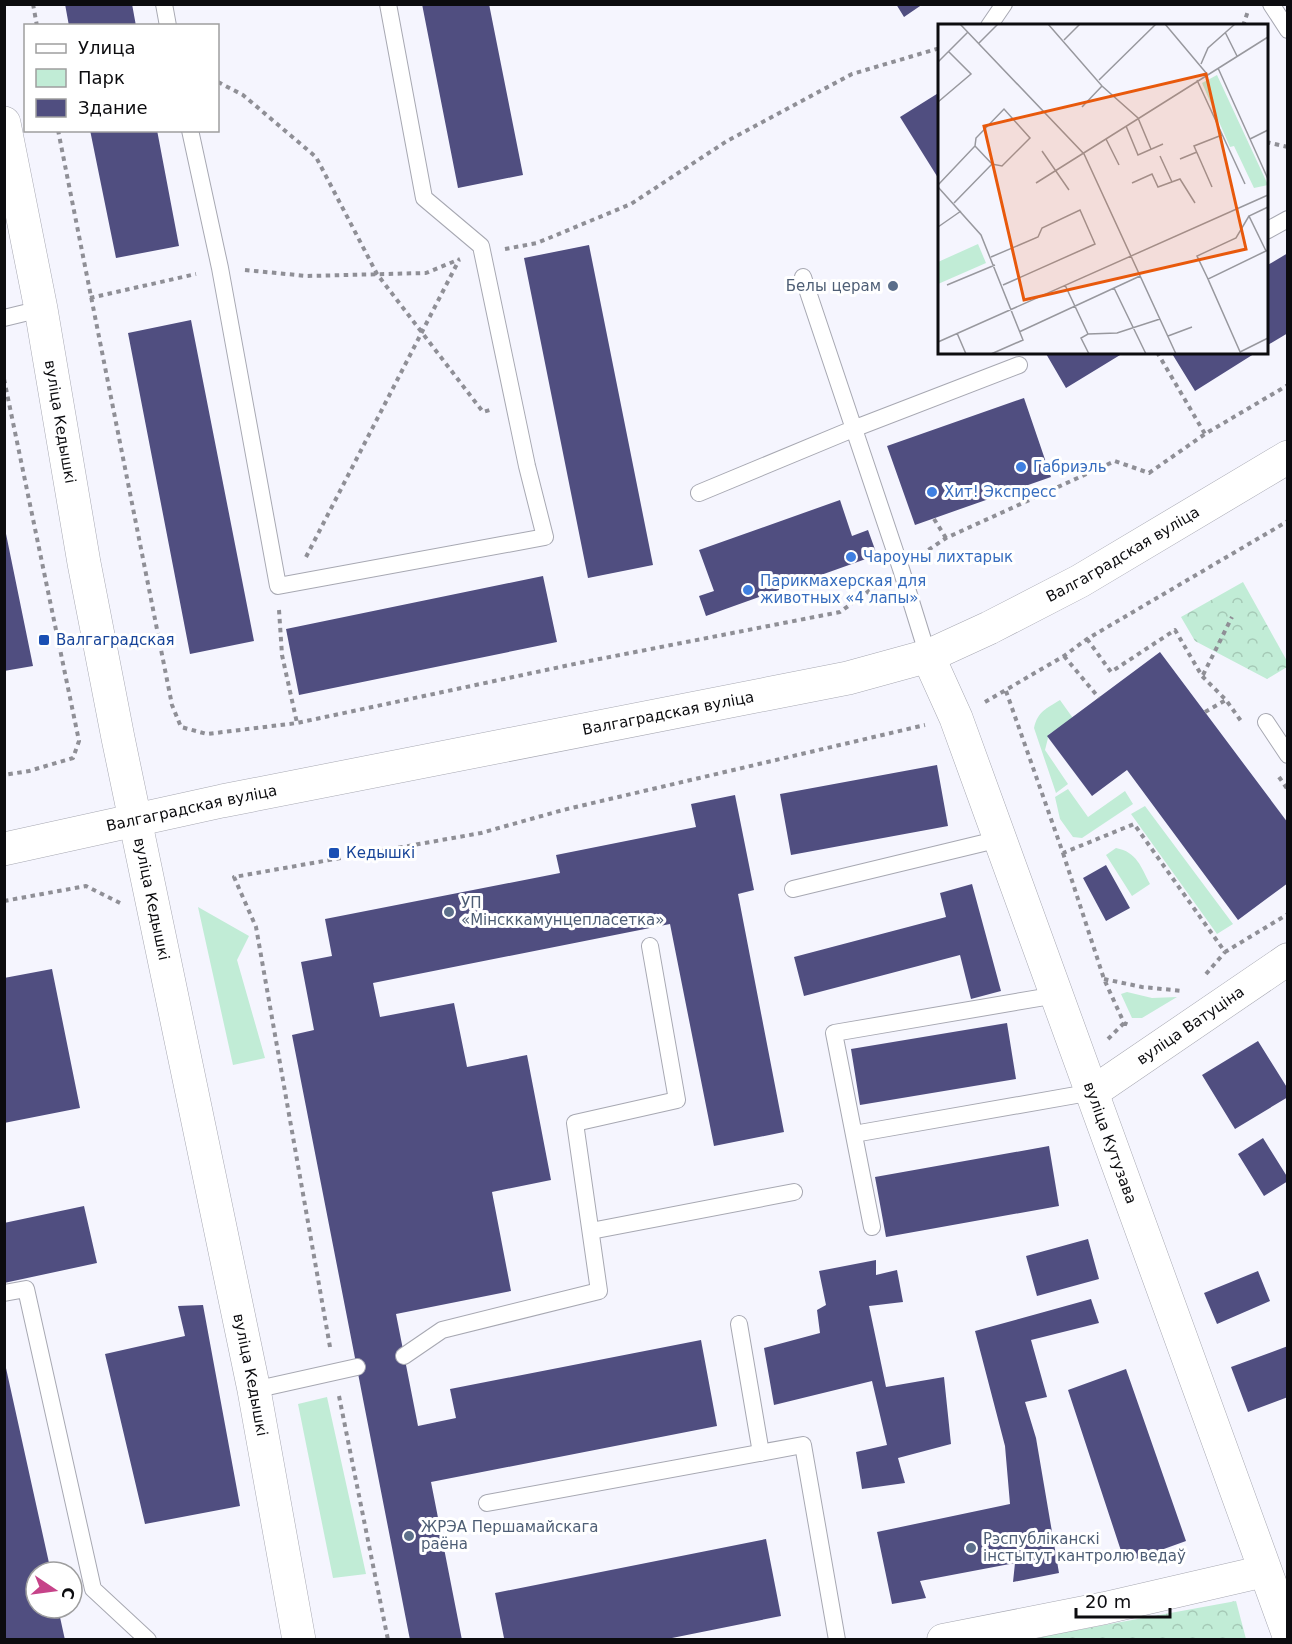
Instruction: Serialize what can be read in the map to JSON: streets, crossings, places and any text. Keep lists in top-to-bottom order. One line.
{"streets":{"street":["вуліца Кедышкі","Валгаградская вуліца","вуліца Ватуціна","вуліца Кутузава"]},"crossings":[["вуліца Кедышкі","Валгаградская вуліца"],["Валгаградская вуліца","вуліца Кутузава"],["вуліца Ватуціна","вуліца Кутузава"]],"places":{"other":["Белы церам","Габриэль","Хит! Экспресс","Чароуны лихтарык","Парикмахерская для животных «4 лапы»","УП «Мінсккамунцепласетка»","ЖРЭА Першамайскага раёна","Рэспубліканскі інстытут кантролю ведаў"],"transit":["Валгаградская","Кедышкі"]},"legend":["Улица","Парк","Здание"],"scale_bar":"20 m","north":"right"}
